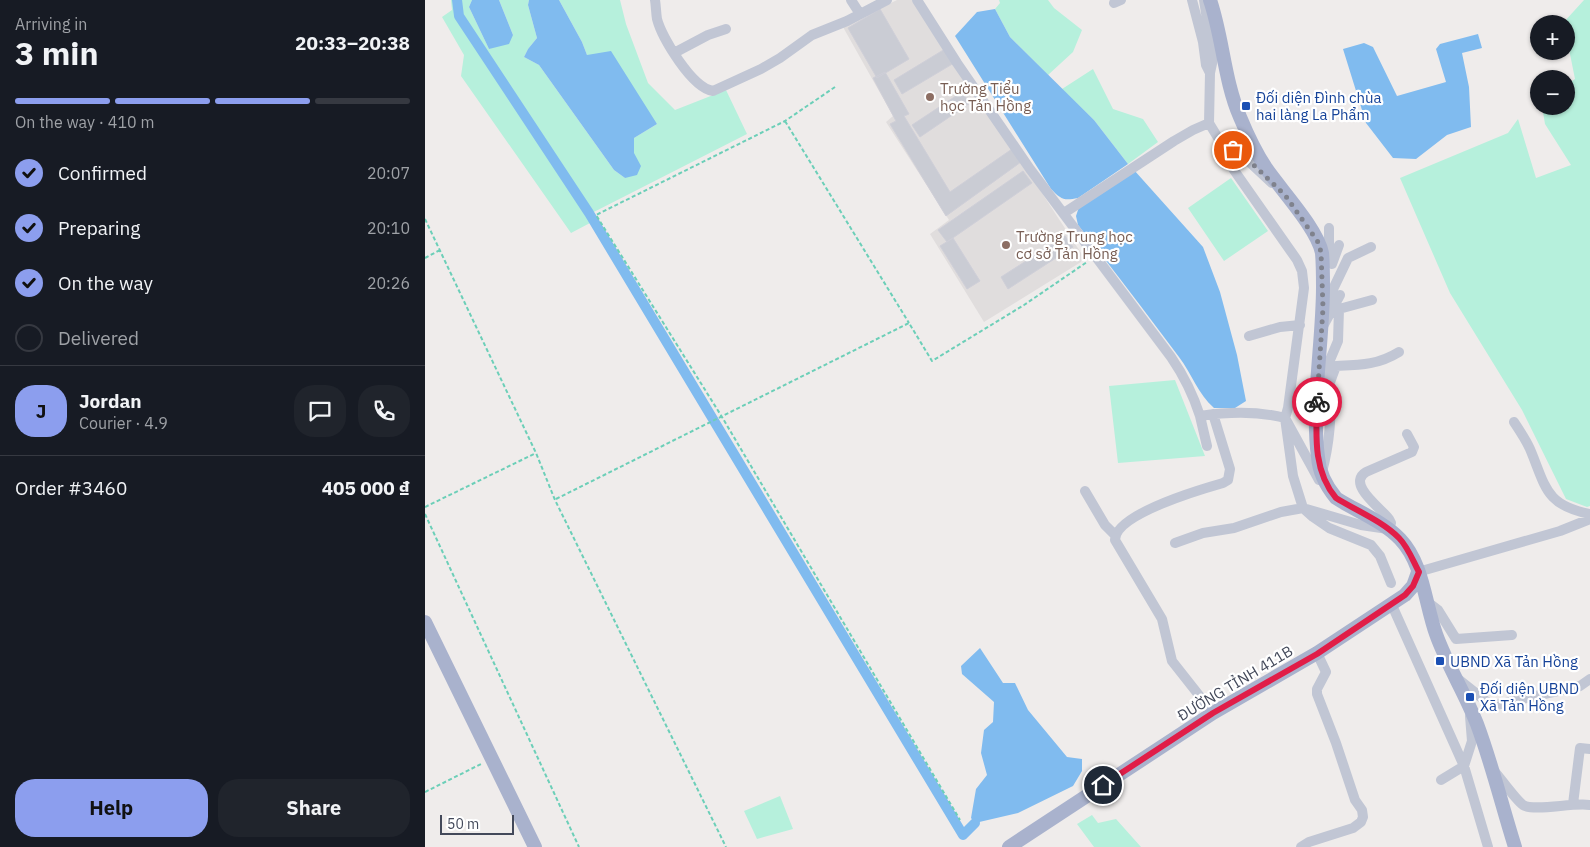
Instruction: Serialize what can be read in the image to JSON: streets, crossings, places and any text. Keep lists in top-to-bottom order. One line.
{"streets":{"main road":["ĐƯỜNG TỈNH 411B"]},"places":{"other":["Trường Tiểu học Tản Hồng","Trường Trung học cơ sở Tản Hồng"],"transit":["Đối diện Đình chùa hai làng La Phẩm","UBND Xã Tản Hồng","Đối diện UBND Xã Tản Hồng"]},"scale_bar":"50 m","page":{"heading":["3 min","Arriving in","20:33–20:38"],"panel":["Jordan","Courier · 4.9","Order #3460","405 000 ₫"],"map_buttons":["+","−"],"bar":"On the way · 410 m","list":[["Confirmed","20:07"],["Preparing","20:10"],["On the way","20:26"],"Delivered"],"round":"J","buttons":["Help","Share"],"scale":"50 m"}}
